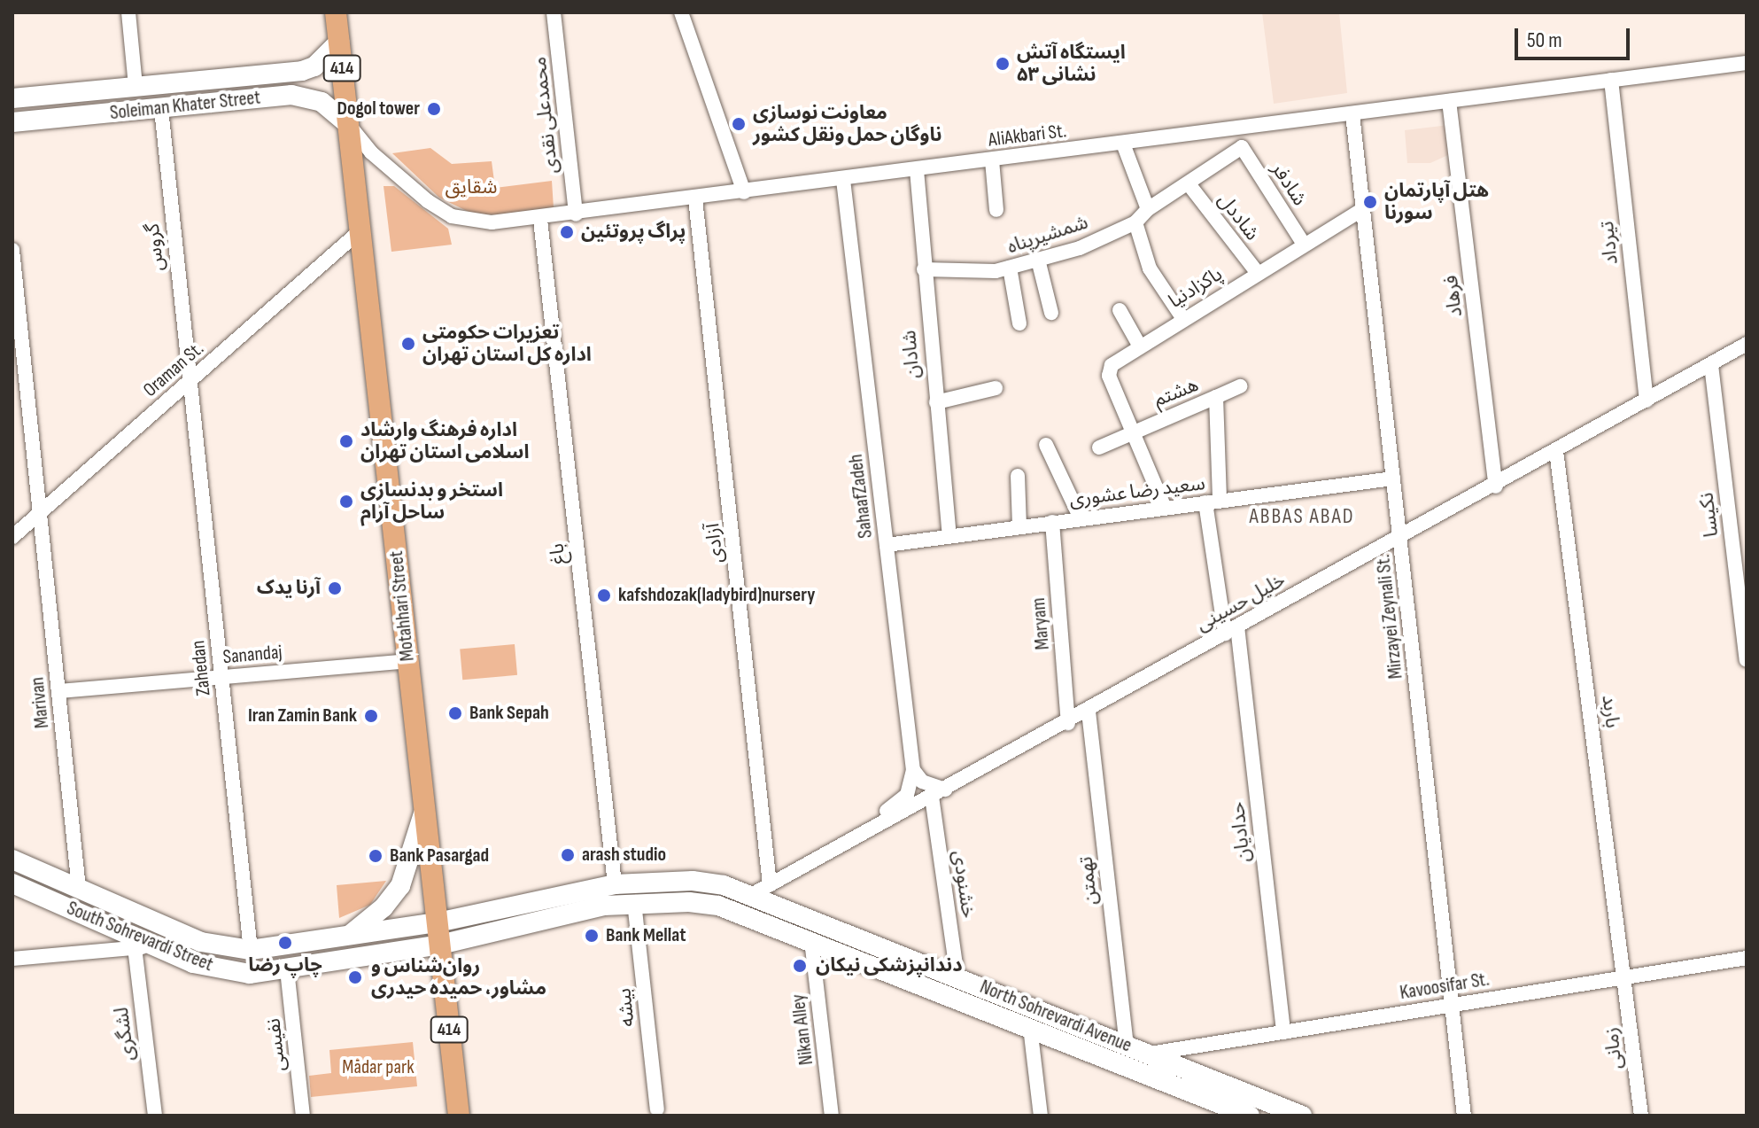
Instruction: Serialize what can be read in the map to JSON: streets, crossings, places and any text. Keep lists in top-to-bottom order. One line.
{"streets":{"main road":["414","Soleiman Khater Street","Motahhari Street","South Sohrevardi Street","North Sohrevardi Avenue"],"street":["محمدعلی نقدی","AliAkbari St.","شادفر","شاددل","شمشیرپناه","تیرداد","گروس","پاکزادنیا","فرهاد","شادان","Oraman St.","هشتم","سعید رضا عشوری","SahaafZadeh","نکیسا","آزادی","باغ","خلیل حسینی","Mirzayei Zeynali St.","Maryam","Sanandaj","Zahedan","Marivan","باربد","حدادیان","تهمتن","خشنودی","Kavoosifar St.","بیشه","Nikan Alley","لشگری","نفیسی","زمانی"]},"crossings":[["Soleiman Khater Street","AliAkbari St."],["Soleiman Khater Street","گروس"],["Soleiman Khater Street","Motahhari Street"],["محمدعلی نقدی","AliAkbari St."],["AliAkbari St.","تیرداد"],["AliAkbari St.","فرهاد"],["AliAkbari St.","شادان"],["AliAkbari St.","SahaafZadeh"],["AliAkbari St.","آزادی"],["AliAkbari St.","باغ"],["AliAkbari St.","Motahhari Street"],["AliAkbari St.","Mirzayei Zeynali St."],["شادفر","شمشیرپناه"],["شادفر","پاکزادنیا"],["شاددل","شمشیرپناه"],["شاددل","پاکزادنیا"],["شمشیرپناه","شادان"],["تیرداد","خلیل حسینی"],["گروس","Oraman St."],["گروس","Zahedan"],["پاکزادنیا","هشتم"],["پاکزادنیا","سعید رضا عشوری"],["پاکزادنیا","Mirzayei Zeynali St."],["فرهاد","خلیل حسینی"],["شادان","سعید رضا عشوری"],["Oraman St.","Motahhari Street"],["Oraman St.","Zahedan"],["Oraman St.","Marivan"],["هشتم","سعید رضا عشوری"],["هشتم","خلیل حسینی"],["هشتم","حدادیان"],["سعید رضا عشوری","SahaafZadeh"],["سعید رضا عشوری","Mirzayei Zeynali St."],["سعید رضا عشوری","Maryam"],["نکیسا","خلیل حسینی"],["آزادی","خلیل حسینی"],["آزادی","North Sohrevardi Avenue"],["باغ","North Sohrevardi Avenue"],["خلیل حسینی","Mirzayei Zeynali St."],["خلیل حسینی","Maryam"],["خلیل حسینی","باربد"],["خلیل حسینی","حدادیان"],["خلیل حسینی","تهمتن"],["خلیل حسینی","خشنودی"],["خلیل حسینی","North Sohrevardi Avenue"],["Motahhari Street","Sanandaj"],["Motahhari Street","South Sohrevardi Street"],["Motahhari Street","North Sohrevardi Avenue"],["Mirzayei Zeynali St.","Kavoosifar St."],["Sanandaj","Zahedan"],["Sanandaj","Marivan"],["Zahedan","South Sohrevardi Street"],["Marivan","South Sohrevardi Street"],["باربد","Kavoosifar St."],["باربد","زمانی"],["حدادیان","Kavoosifar St."],["تهمتن","North Sohrevardi Avenue"],["خشنودی","North Sohrevardi Avenue"],["South Sohrevardi Street","North Sohrevardi Avenue"],["South Sohrevardi Street","لشگری"],["South Sohrevardi Street","نفیسی"],["Kavoosifar St.","North Sohrevardi Avenue"],["Kavoosifar St.","زمانی"],["بیشه","North Sohrevardi Avenue"],["North Sohrevardi Avenue","Nikan Alley"]],"districts":["ABBAS ABAD"],"parks":["شقایق","Mādar park"],"places":["ایستگاه آتش نشانی ۵۳","Dogol tower","معاونت نوسازی ناوگان حمل ونقل کشور","هتل آپارتمان سورنا","پراگ پروتئین","تعزیرات حکومتی اداره کل استان تهران","اداره فرهنگ وارشاد اسلامی استان تهران","استخر و بدنسازی ساحل آرام","آرنا یدک","kafshdozak(ladybird)nursery","Bank Sepah","Iran Zamin Bank","arash studio","Bank Pasargad","Bank Mellat","چاپ رضا","دندانپزشکی نیکان","روان‌شناس و مشاور، حمیده حیدری"],"scale_bar":"50 m"}
